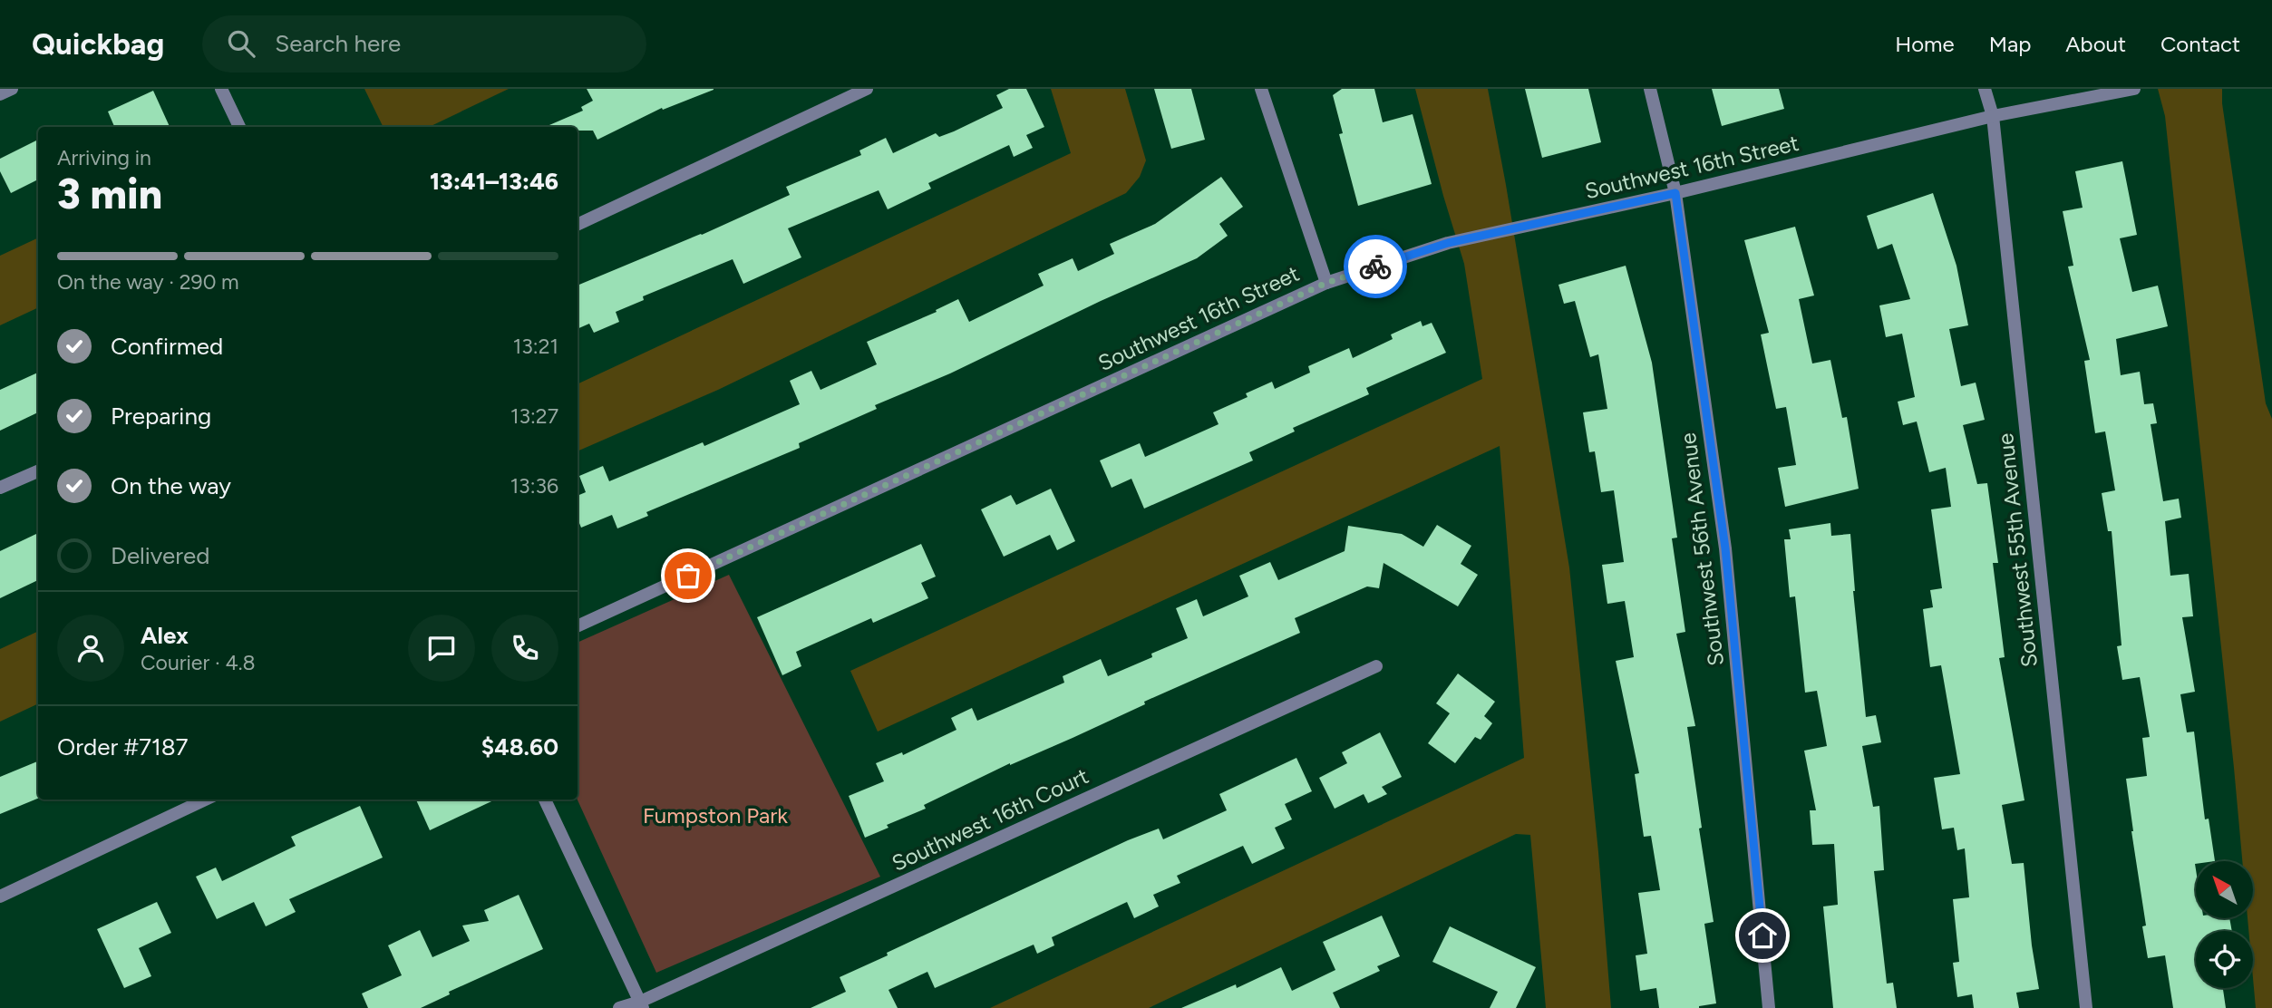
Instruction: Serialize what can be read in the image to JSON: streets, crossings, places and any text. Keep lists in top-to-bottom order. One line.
{"streets":{"street":["Southwest 16th Street","Southwest 56th Avenue","Southwest 55th Avenue","Southwest 16th Court"]},"crossings":[["Southwest 16th Street","Southwest 56th Avenue"],["Southwest 16th Street","Southwest 55th Avenue"]],"parks":["Fumpston Park"],"north":"top left","page":{"header":"Quickbag","search":"Search here","nav":["Home","Map","About","Contact"],"heading":["3 min","Arriving in","13:41–13:46"],"panel":["Alex","Courier · 4.8","Order #7187","$48.60"],"bar":"On the way · 290 m","list":[["Confirmed","13:21"],["Preparing","13:27"],["On the way","13:36"],"Delivered"]}}
